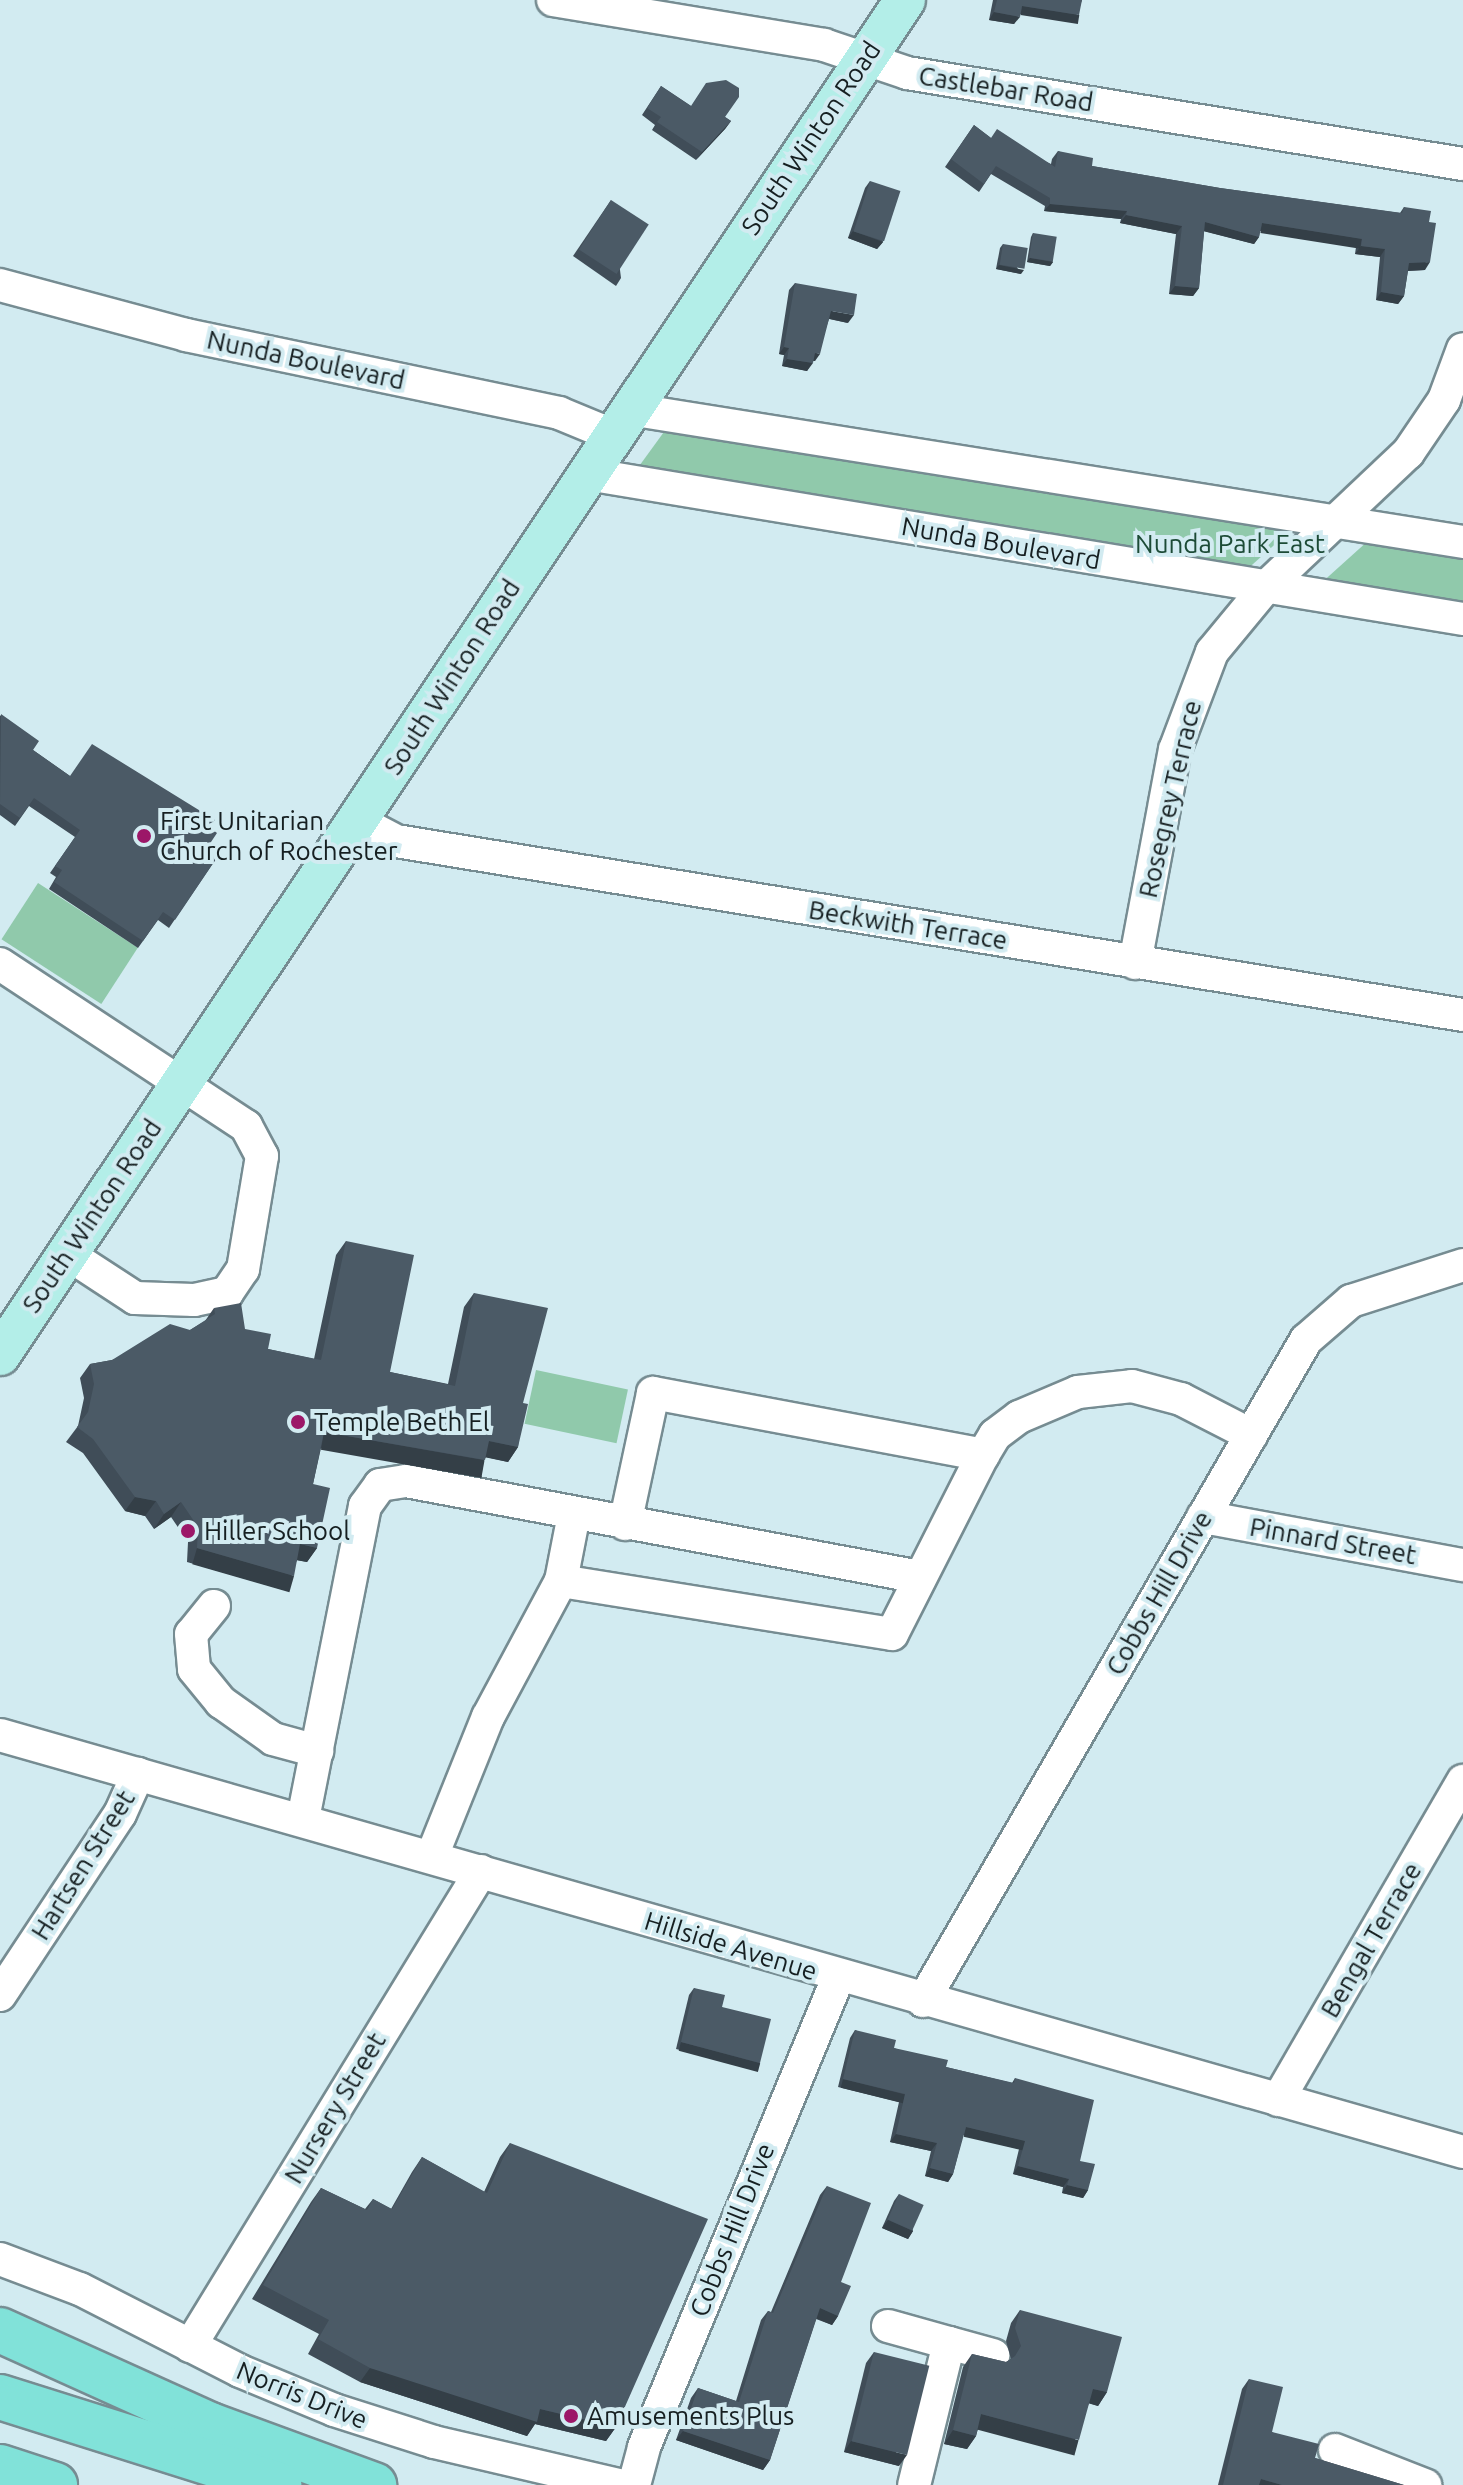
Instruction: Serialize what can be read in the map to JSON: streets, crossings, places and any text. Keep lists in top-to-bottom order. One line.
{"streets":{"main road":["South Winton Road"],"street":["Castlebar Road","Nunda Boulevard","Rosegrey Terrace","Beckwith Terrace","Pinnard Street","Cobbs Hill Drive","Hartsen Street","Bengal Terrace","Hillside Avenue","Nursery Street","Norris Drive"]},"crossings":[["Castlebar Road","South Winton Road"],["South Winton Road","Nunda Boulevard"],["South Winton Road","Beckwith Terrace"],["Nunda Boulevard","Rosegrey Terrace"],["Rosegrey Terrace","Beckwith Terrace"],["Pinnard Street","Cobbs Hill Drive"],["Cobbs Hill Drive","Hillside Avenue"],["Hartsen Street","Hillside Avenue"],["Bengal Terrace","Hillside Avenue"],["Hillside Avenue","Nursery Street"],["Nursery Street","Norris Drive"]],"parks":["Nunda Park East"],"places":["First Unitarian Church of Rochester","Temple Beth El","Hiller School","Amusements Plus"]}
